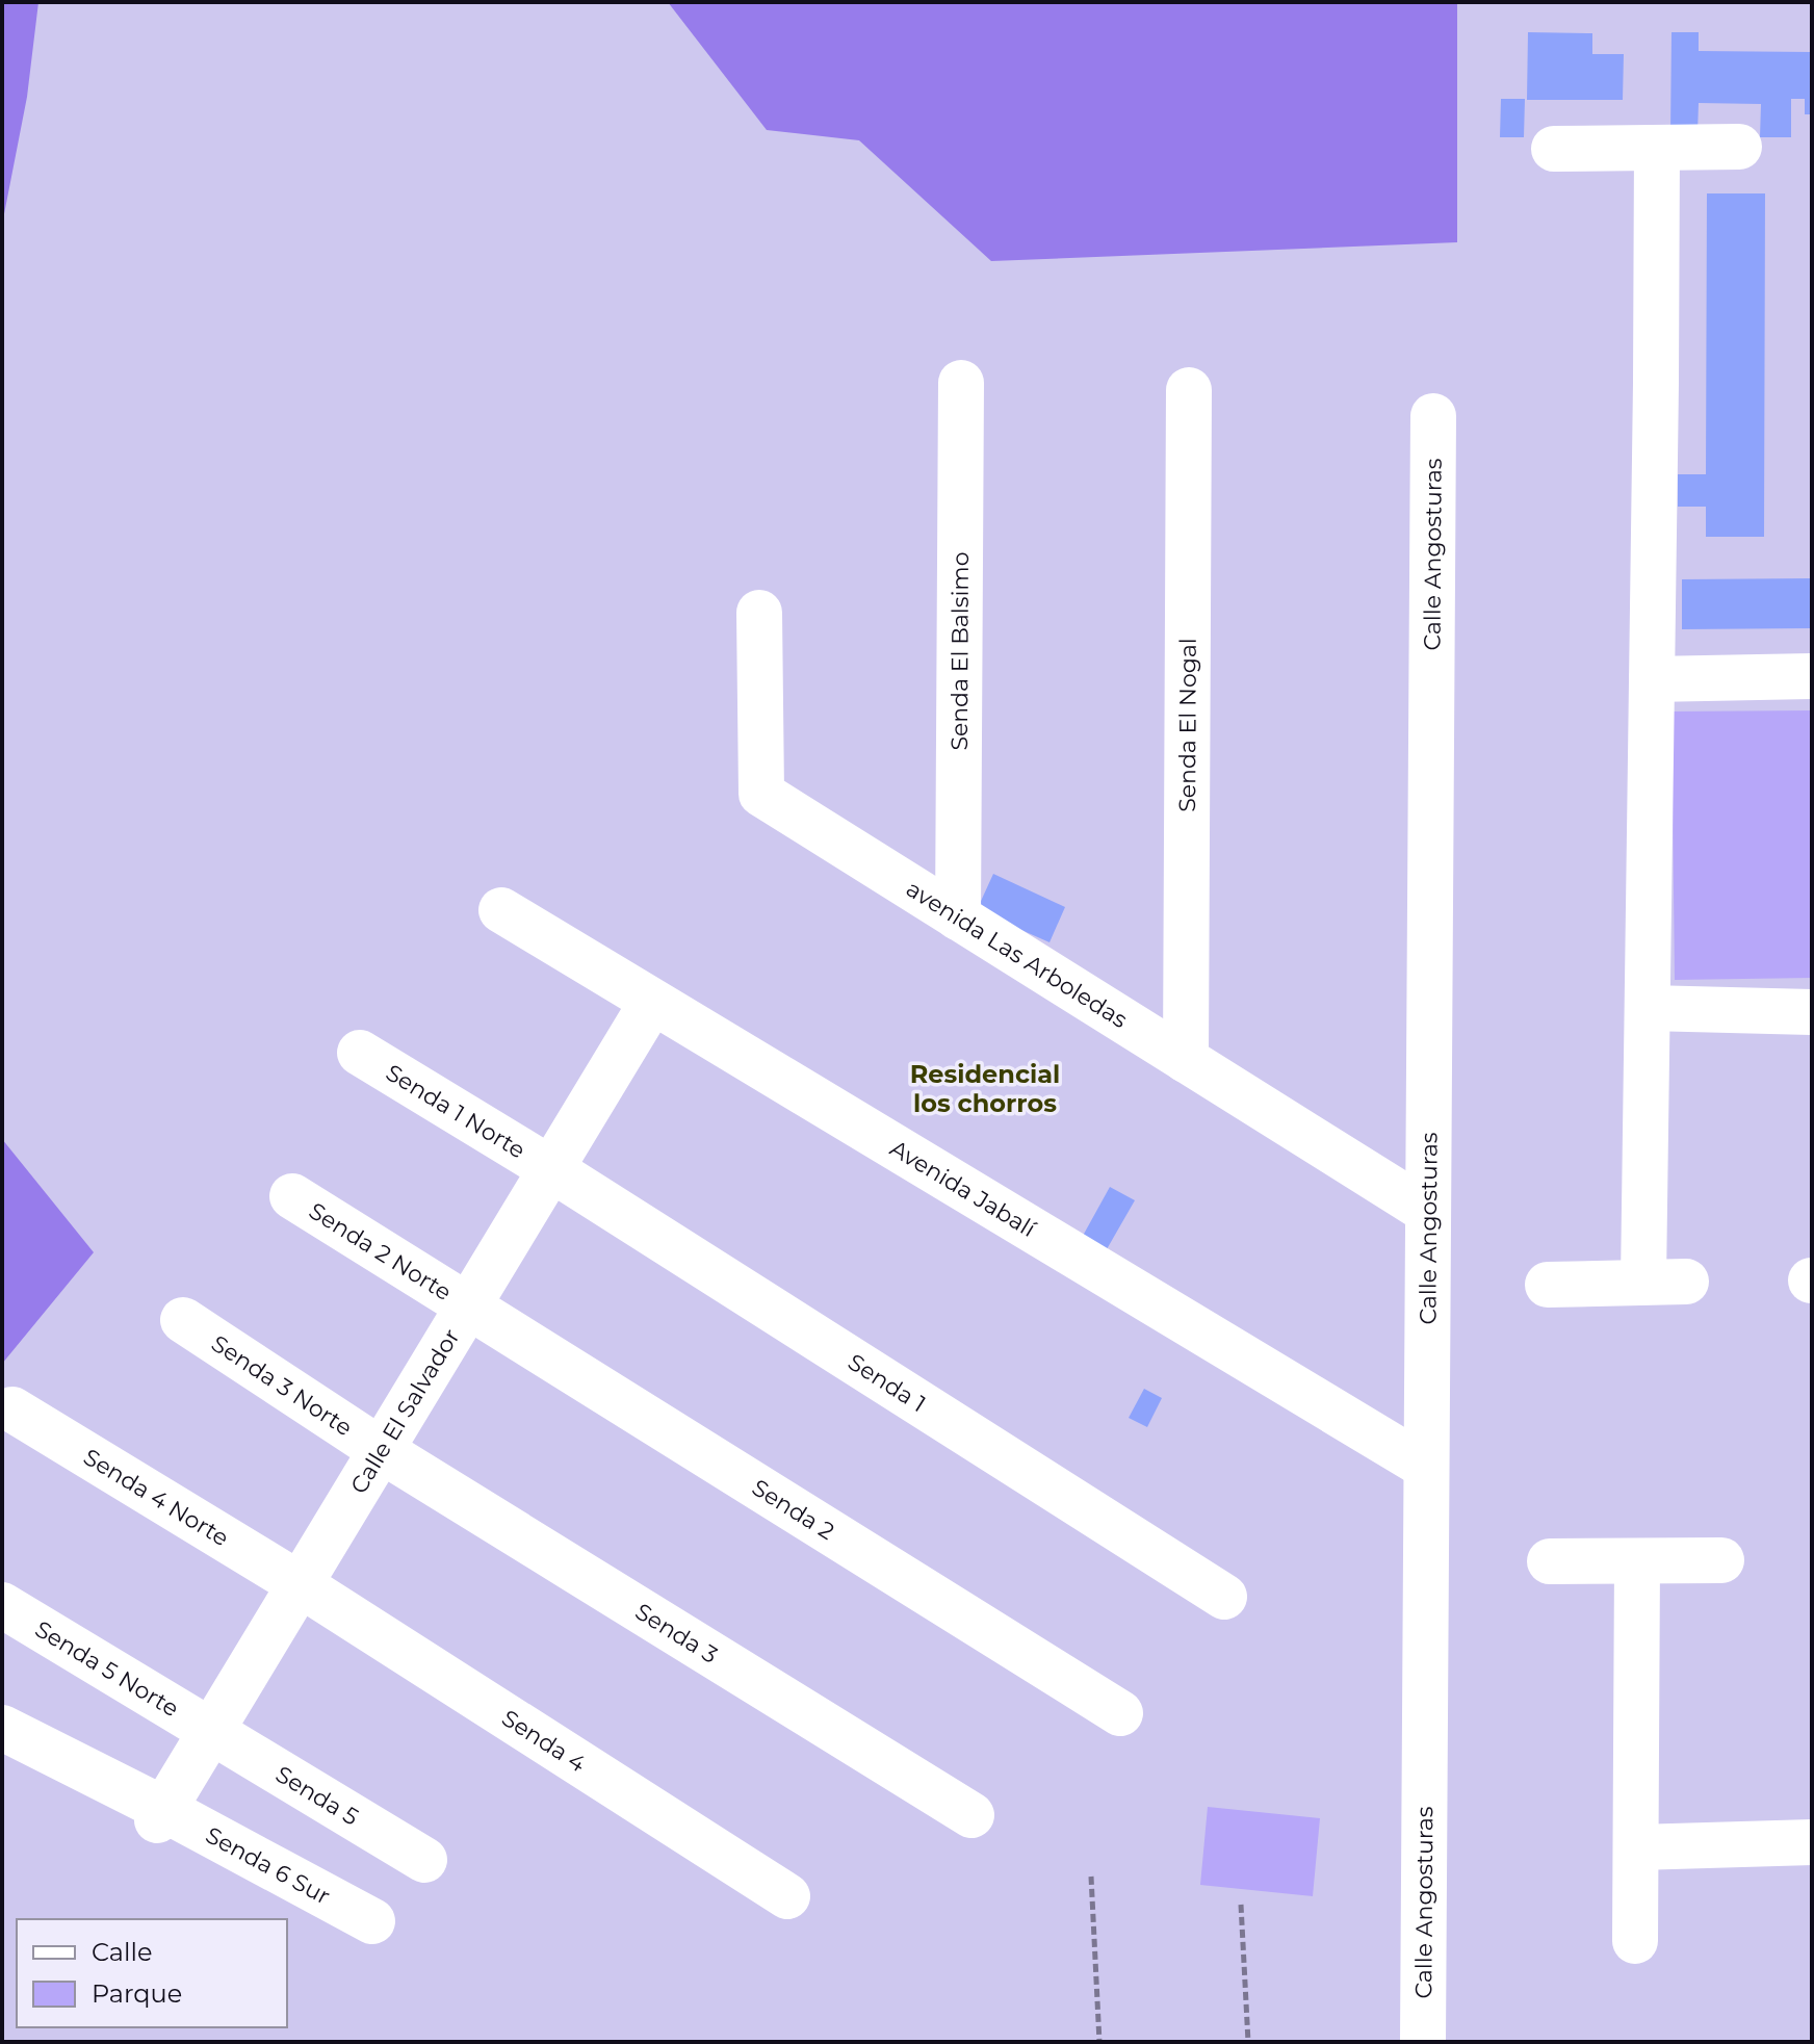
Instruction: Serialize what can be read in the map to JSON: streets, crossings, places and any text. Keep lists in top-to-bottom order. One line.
{"streets":{"street":["Calle Angosturas","Senda El Balsimo","Senda El Nogal","avenida Las Arboledas","Senda 1 Norte","Avenida Jabalí","Senda 2 Norte","Senda 1","Senda 3 Norte","Calle El Salvador","Senda 4 Norte","Senda 2","Senda 3","Senda 5 Norte","Senda 4","Senda 5","Senda 6 Sur"]},"crossings":[["Calle Angosturas","avenida Las Arboledas"],["Calle Angosturas","Avenida Jabalí"],["Senda El Balsimo","avenida Las Arboledas"],["Senda El Nogal","avenida Las Arboledas"],["Senda 1 Norte","Senda 1"],["Senda 1 Norte","Calle El Salvador"],["Avenida Jabalí","Calle El Salvador"],["Senda 2 Norte","Calle El Salvador"],["Senda 2 Norte","Senda 2"],["Senda 1","Calle El Salvador"],["Senda 3 Norte","Calle El Salvador"],["Senda 3 Norte","Senda 3"],["Calle El Salvador","Senda 4 Norte"],["Calle El Salvador","Senda 2"],["Calle El Salvador","Senda 3"],["Calle El Salvador","Senda 5 Norte"],["Calle El Salvador","Senda 4"],["Calle El Salvador","Senda 5"],["Calle El Salvador","Senda 6 Sur"],["Senda 4 Norte","Senda 4"],["Senda 5 Norte","Senda 5"]],"districts":["Residencial los chorros"],"legend":["Calle","Parque"]}
